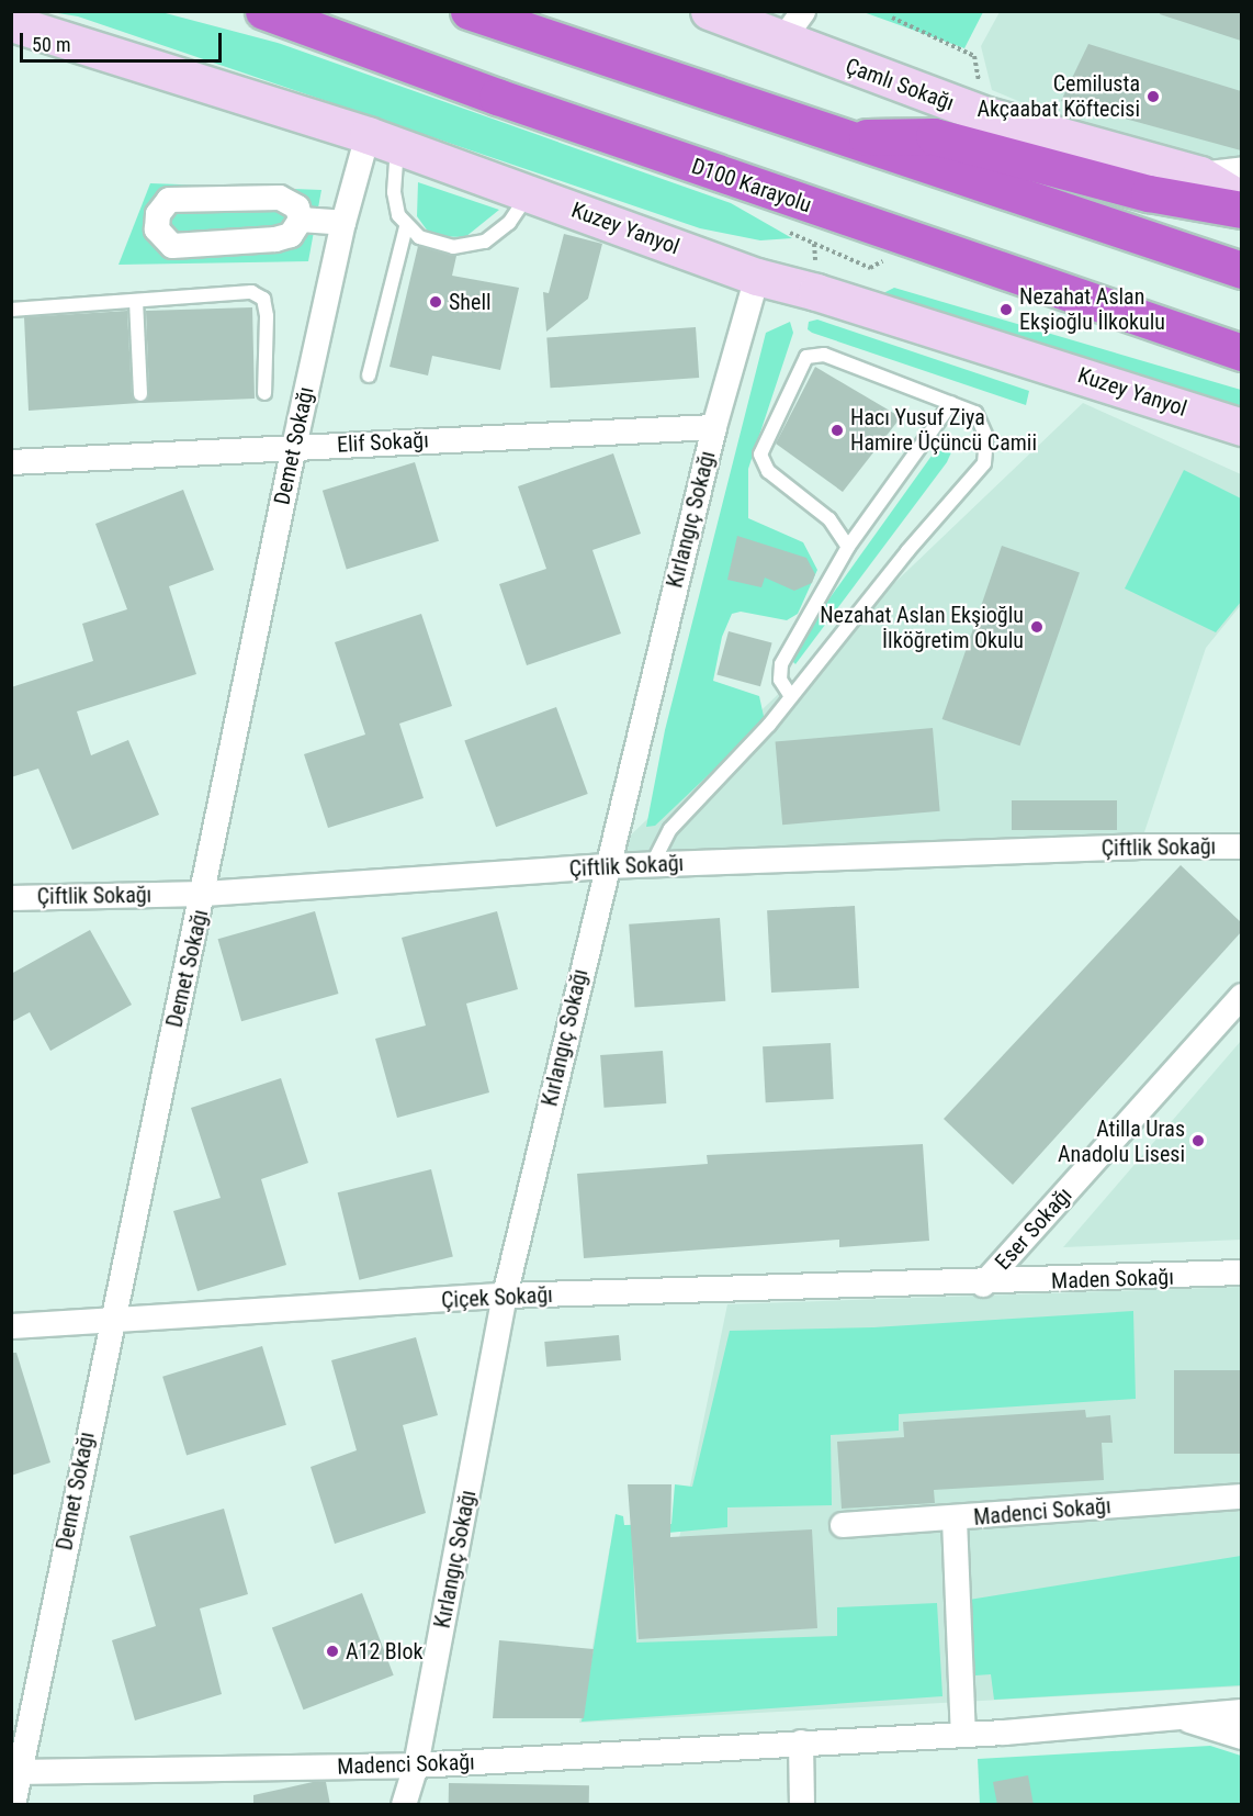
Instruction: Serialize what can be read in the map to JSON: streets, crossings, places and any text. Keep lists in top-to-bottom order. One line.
{"streets":{"highway":["D100 Karayolu"],"main road":["Çamlı Sokağı","Kuzey Yanyol"],"street":["Elif Sokağı","Demet Sokağı","Kırlangıç Sokağı","Çiftlik Sokağı","Eser Sokağı","Maden Sokağı","Çiçek Sokağı","Madenci Sokağı"]},"crossings":[["Kuzey Yanyol","Demet Sokağı"],["Kuzey Yanyol","Kırlangıç Sokağı"],["Elif Sokağı","Demet Sokağı"],["Elif Sokağı","Kırlangıç Sokağı"],["Demet Sokağı","Çiftlik Sokağı"],["Demet Sokağı","Çiçek Sokağı"],["Demet Sokağı","Madenci Sokağı"],["Kırlangıç Sokağı","Çiftlik Sokağı"],["Kırlangıç Sokağı","Çiçek Sokağı"],["Kırlangıç Sokağı","Madenci Sokağı"],["Eser Sokağı","Maden Sokağı"],["Eser Sokağı","Çiçek Sokağı"],["Maden Sokağı","Çiçek Sokağı"]],"places":["Cemilusta Akçaabat Köftecisi","Shell","Nezahat Aslan Ekşioğlu İlkokulu","Hacı Yusuf Ziya Hamire Üçüncü Camii","Nezahat Aslan Ekşioğlu İlköğretim Okulu","Atilla Uras Anadolu Lisesi","A12 Blok"],"scale_bar":"50 m"}
